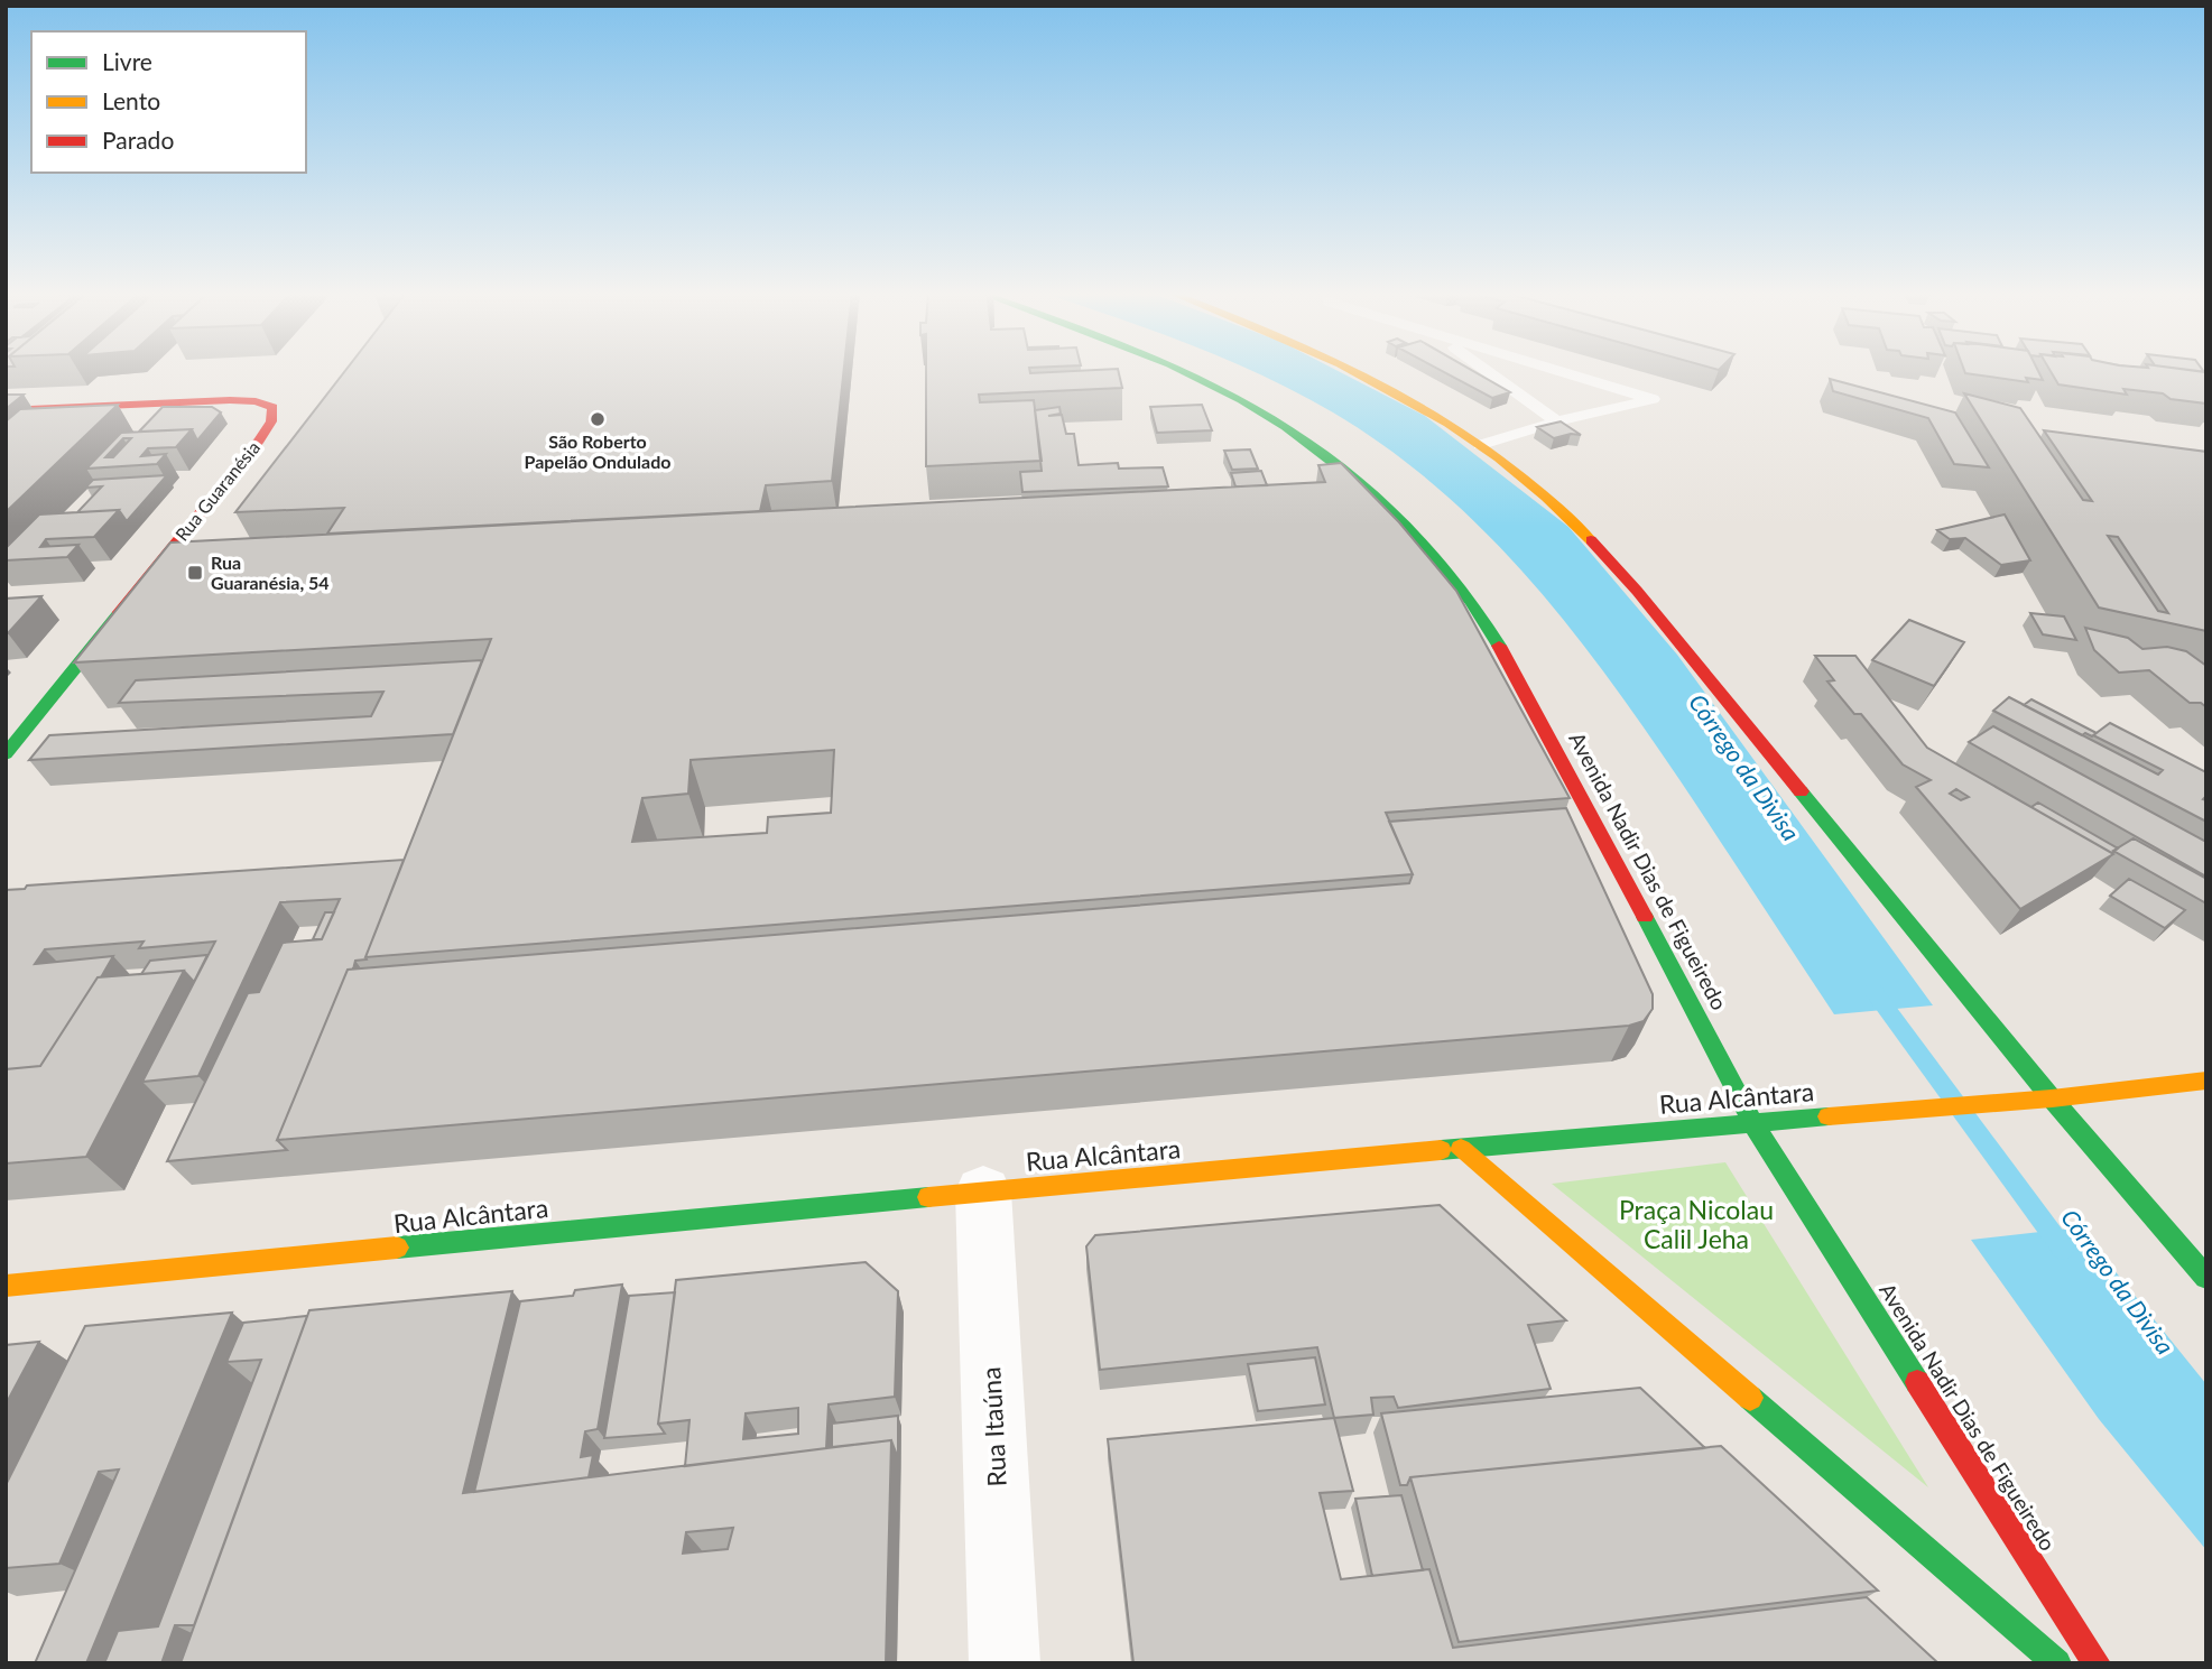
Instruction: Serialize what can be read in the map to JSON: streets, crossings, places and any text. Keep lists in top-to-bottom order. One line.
{"streets":{"main road":["Rua Guaranésia","Avenida Nadir Dias de Figueiredo","Rua Alcântara"],"street":["Rua Itaúna"]},"crossings":[["Avenida Nadir Dias de Figueiredo","Rua Alcântara"],["Rua Alcântara","Rua Itaúna"]],"water":["Córrego da Divisa"],"parks":["Praça Nicolau Calil Jeha"],"places":{"other":["São Roberto Papelão Ondulado"],"transit":["Rua Guaranésia, 54"]},"legend":["Livre","Lento","Parado"]}
